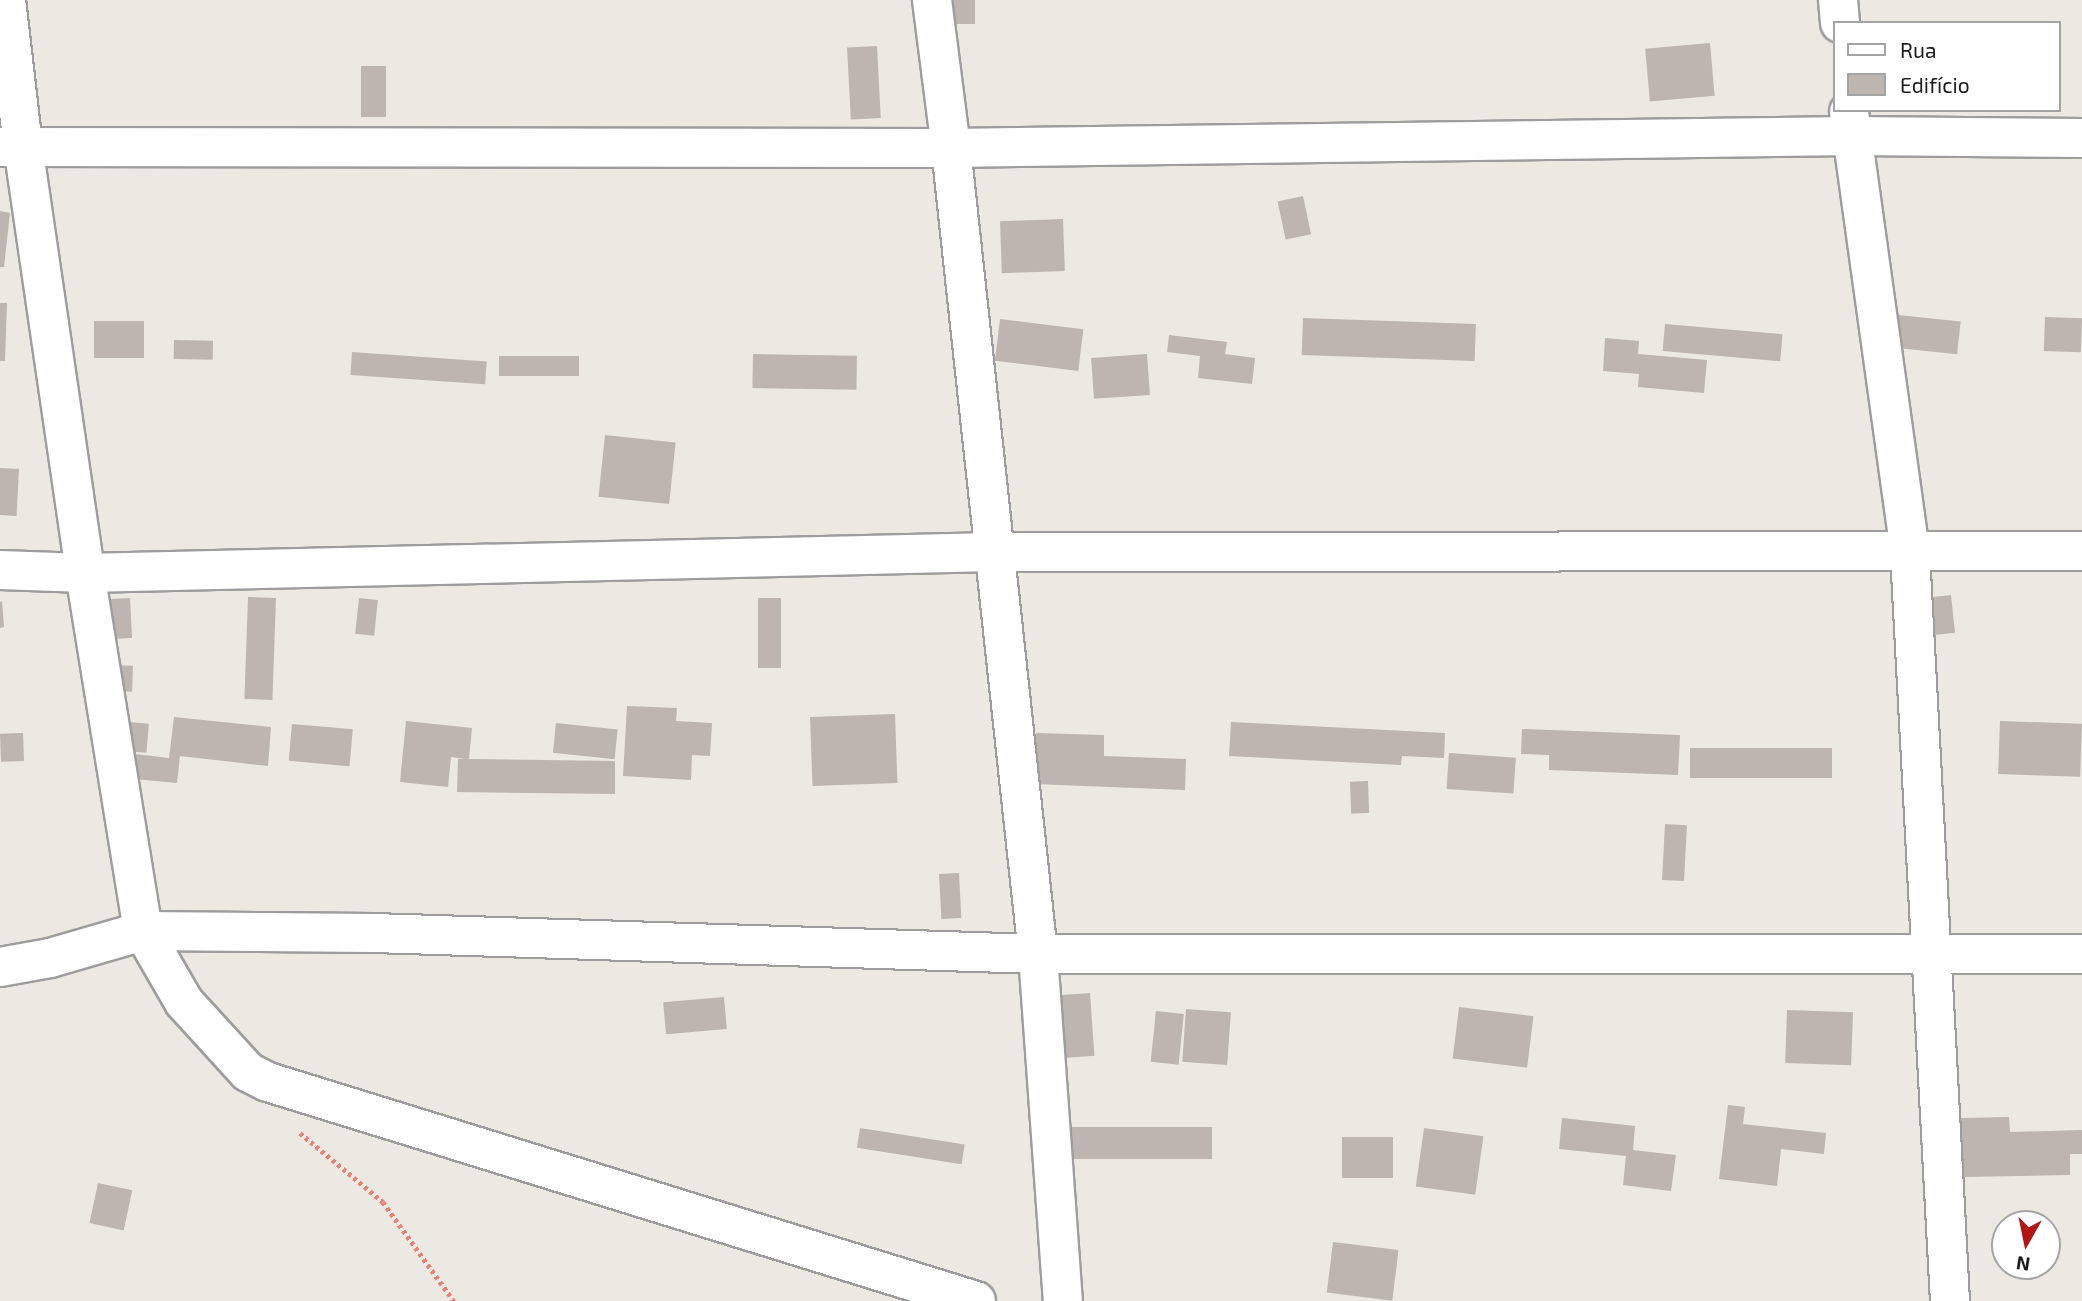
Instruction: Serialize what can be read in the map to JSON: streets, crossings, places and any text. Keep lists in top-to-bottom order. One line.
{"legend":["Rua","Edifício"],"north":"bottom"}
